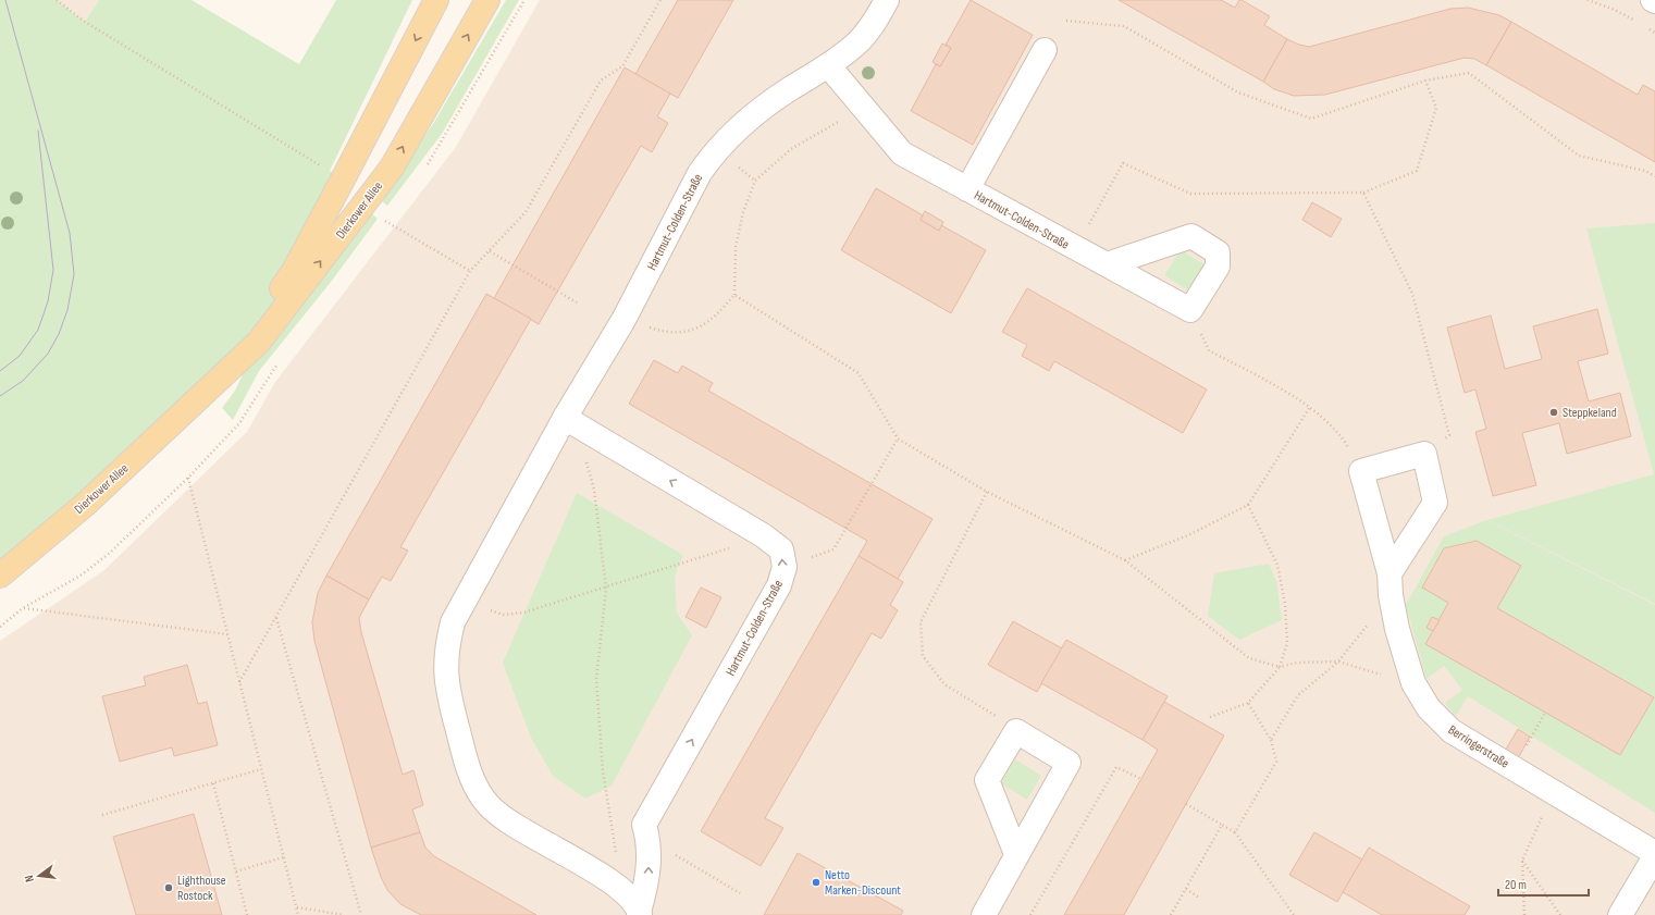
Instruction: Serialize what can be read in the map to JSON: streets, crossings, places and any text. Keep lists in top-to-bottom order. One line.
{"streets":{"main road":["Dierkower Allee"],"street":["Hartmut-Colden-Straße","Berringerstraße"]},"places":["Steppkeland","Netto Marken-Discount","Lighthouse Rostock"],"scale_bar":"20 m","north":"left"}
